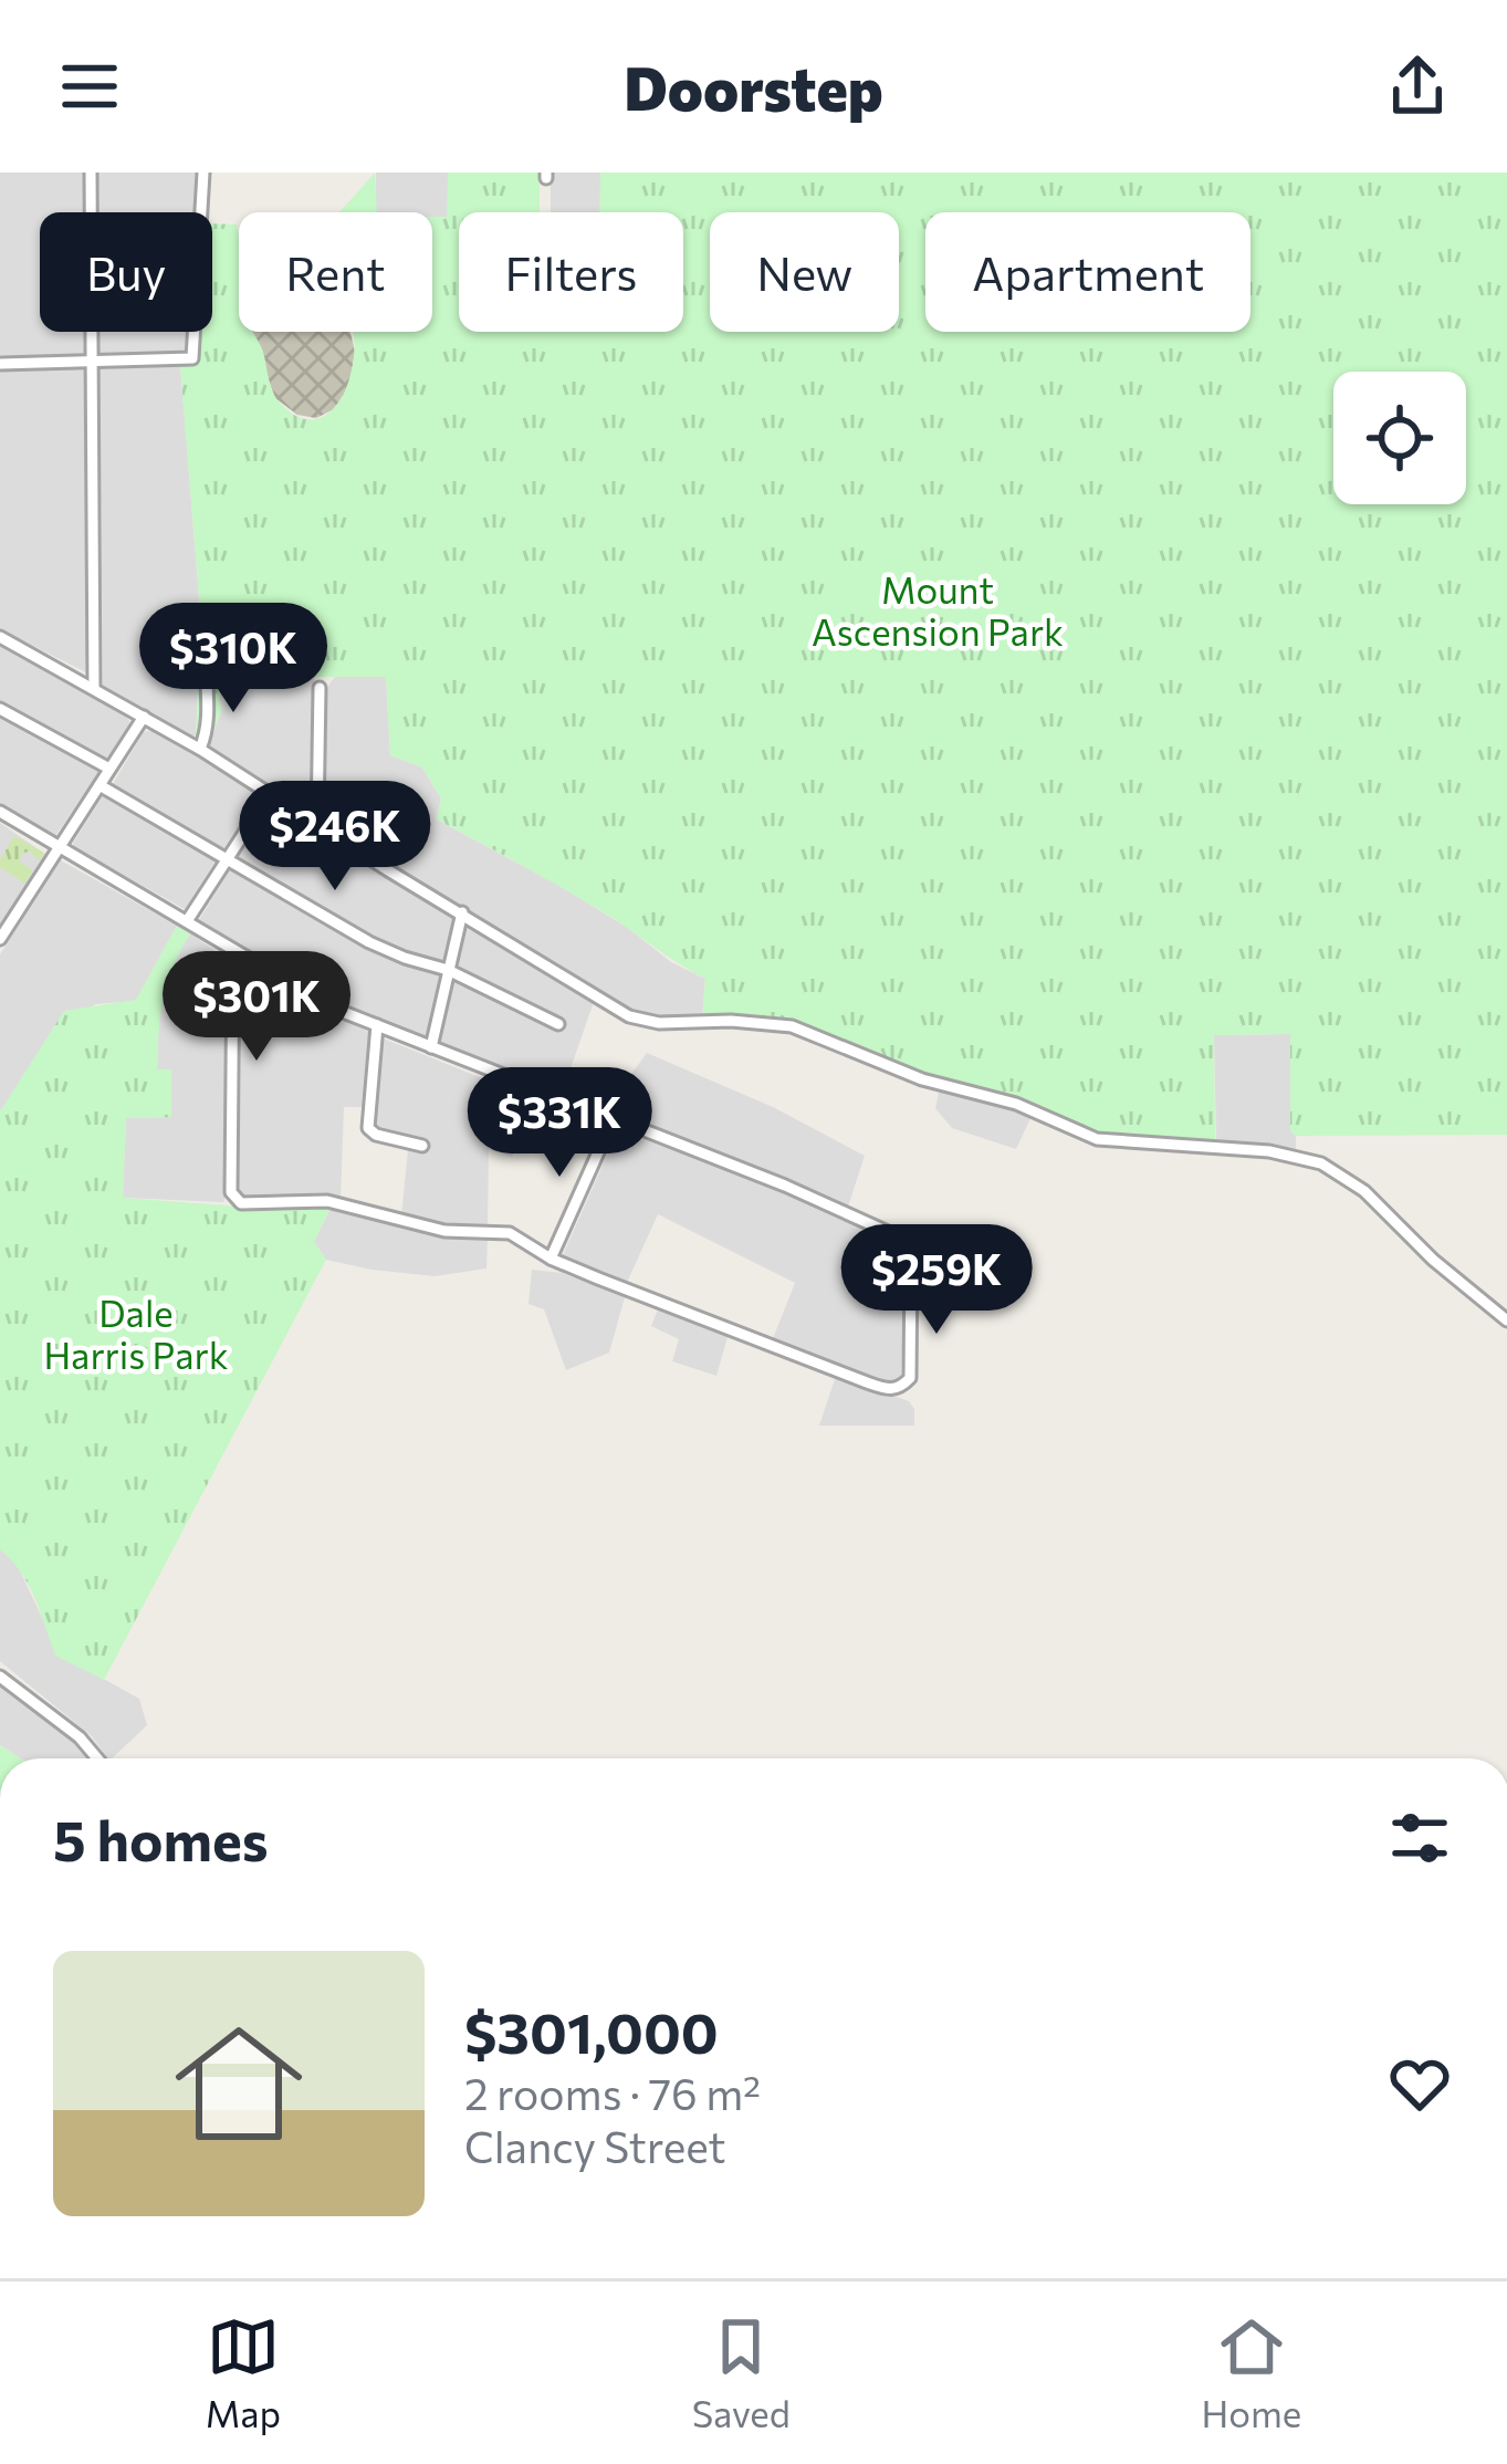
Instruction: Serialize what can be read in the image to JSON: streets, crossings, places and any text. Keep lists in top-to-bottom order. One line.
{"parks":["Mount Ascension Park","Dale Harris Park"],"page":{"header":"Doorstep","chip":["Buy","Rent","Filters","New","Apartment"],"price":["$310K","$246K","$301K","$331K","$259K"],"heading":"5 homes","list":[{"name":"$301,000","note":"2 rooms · 76 m² · Clancy Street"}],"tabs":["Map","Saved","Home"]}}
